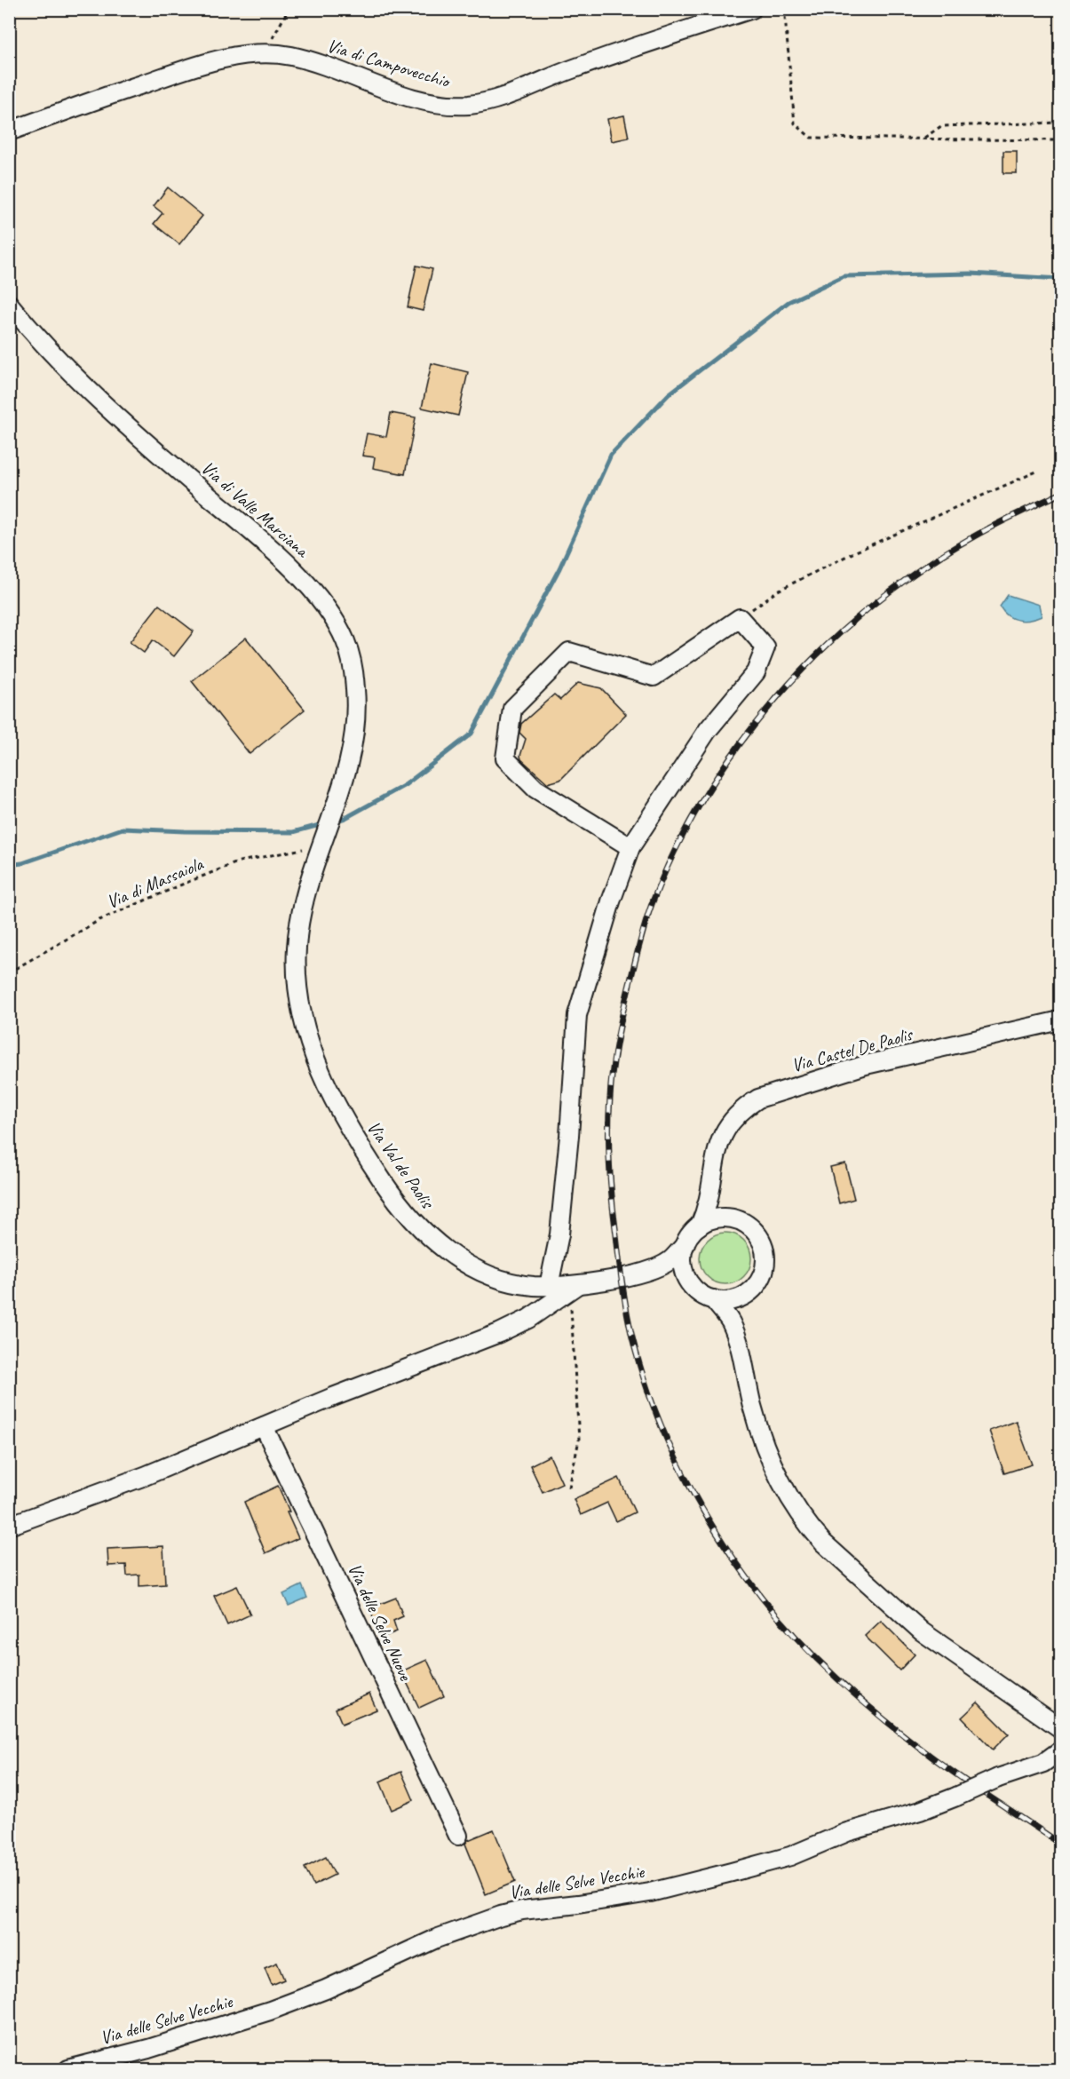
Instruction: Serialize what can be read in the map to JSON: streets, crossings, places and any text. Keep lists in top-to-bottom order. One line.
{"streets":{"street":["Via di Campovecchio","Via di Valle Marciana","Via Castel De Paolis","Via Val de Paolis","Via delle Selve Nuove","Via delle Selve Vecchie"],"path":["Via di Massaiola"]},"crossings":[["Via di Valle Marciana","Via di Massaiola"],["Via di Valle Marciana","Via Val de Paolis"],["Via di Massaiola","Via Val de Paolis"],["Via Castel De Paolis","Via Val de Paolis"]]}
